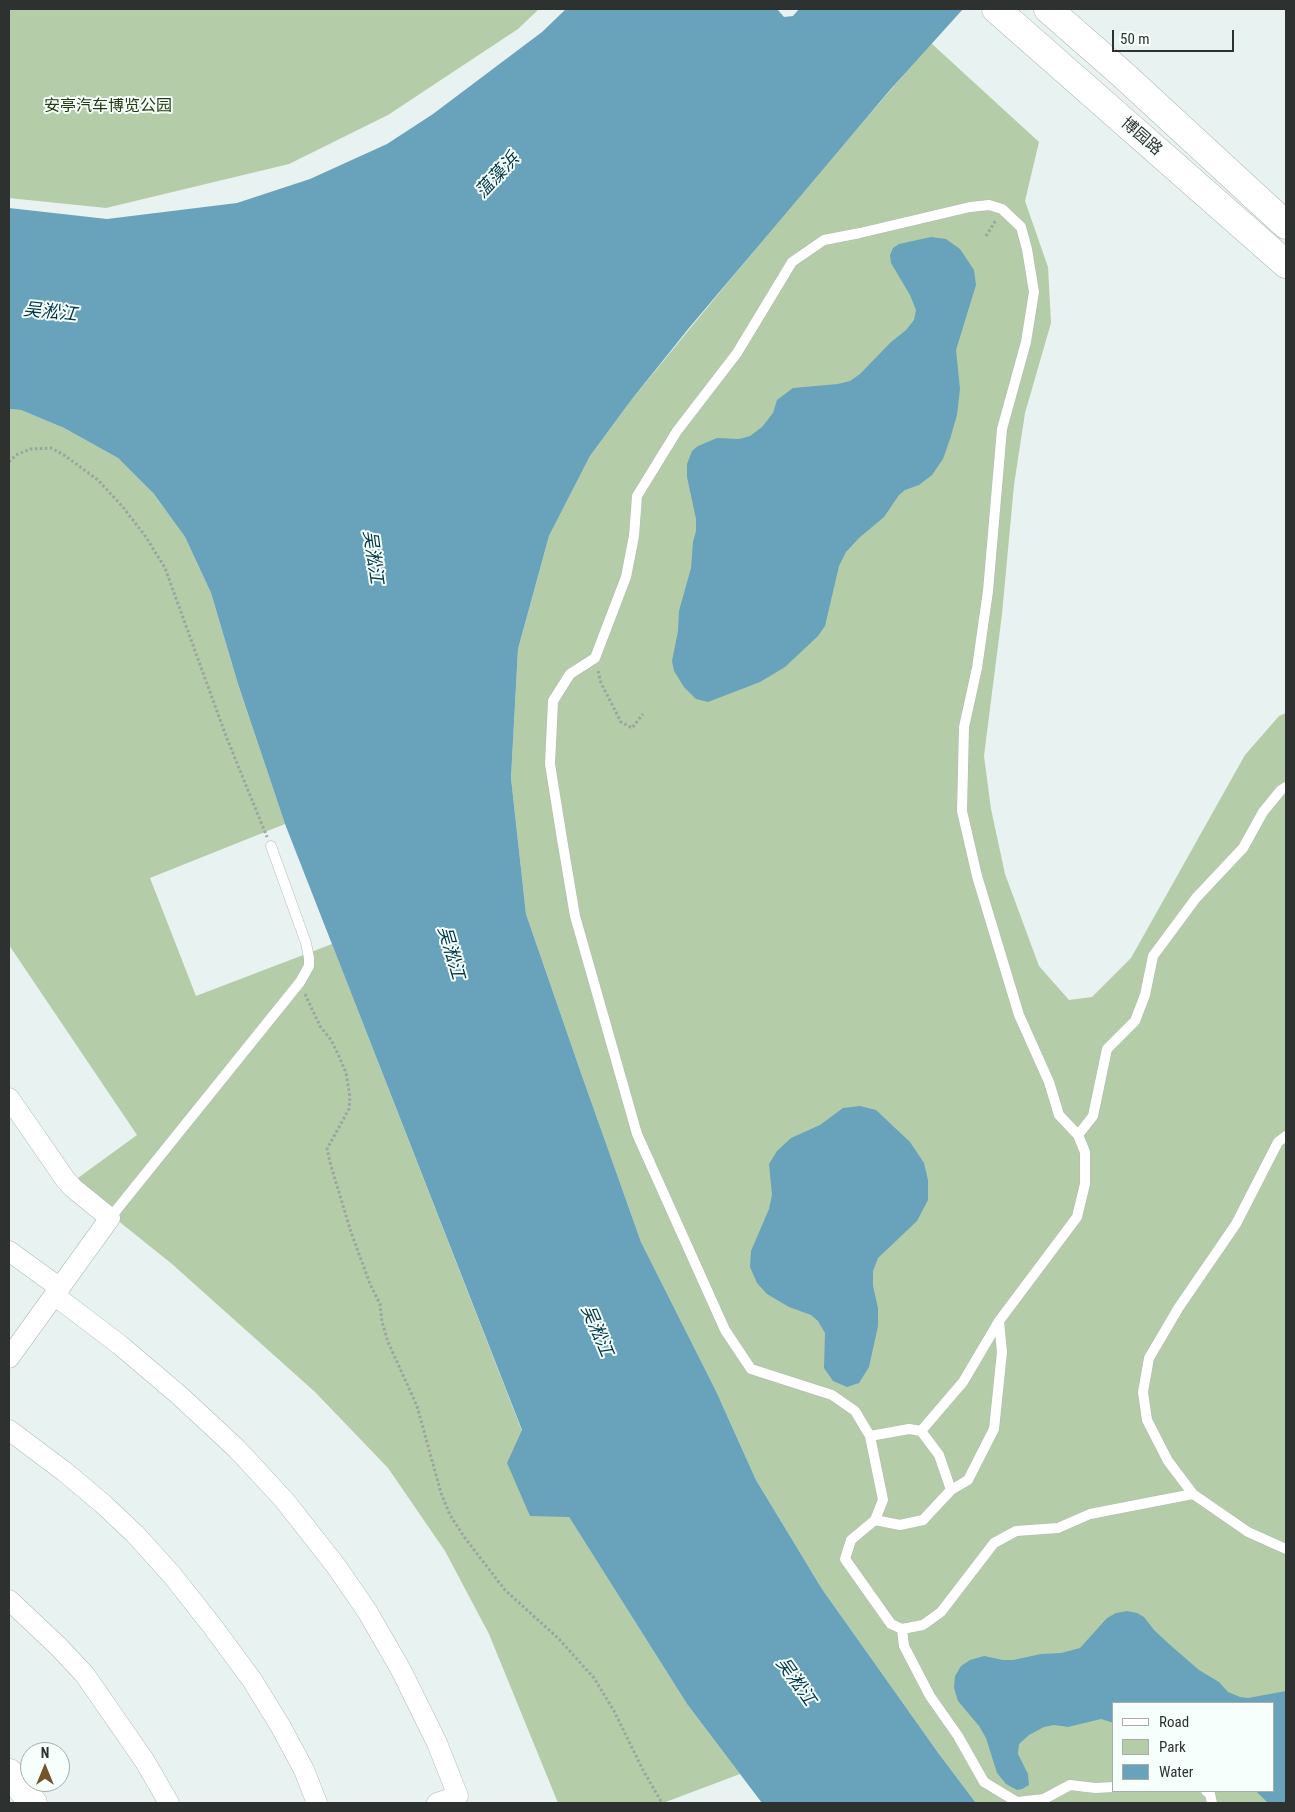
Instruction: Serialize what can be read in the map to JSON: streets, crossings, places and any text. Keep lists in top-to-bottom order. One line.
{"streets":{"main road":["博园路"]},"water":["蕰藻浜","吴淞江"],"parks":["安亭汽车博览公园"],"legend":["Road","Park","Water"],"scale_bar":"50 m","north":"top"}
